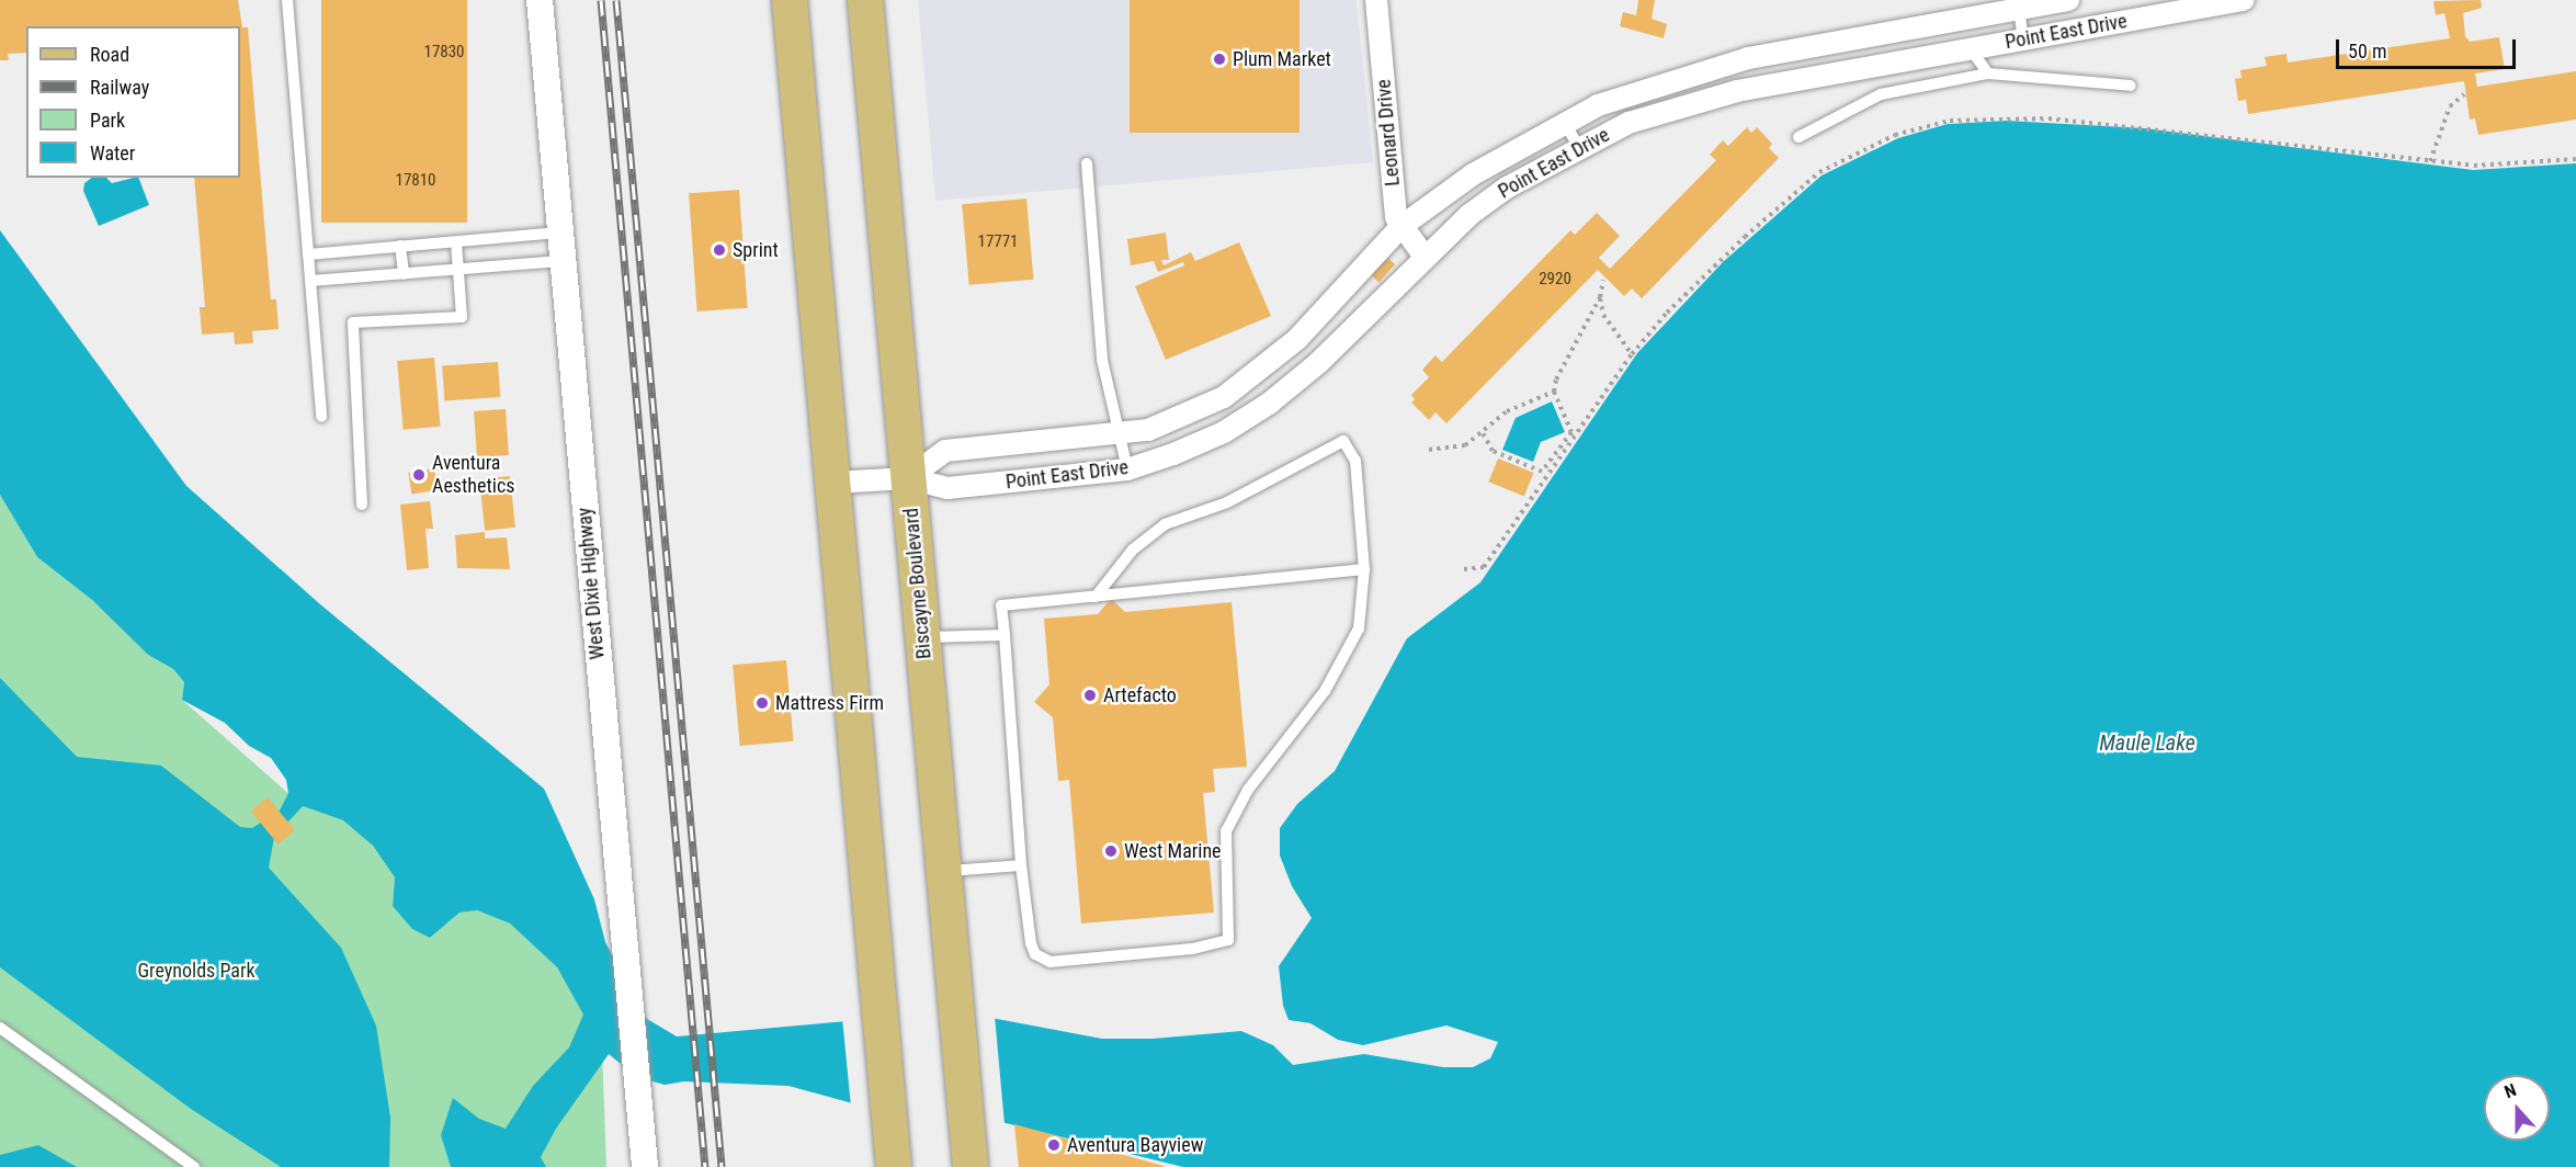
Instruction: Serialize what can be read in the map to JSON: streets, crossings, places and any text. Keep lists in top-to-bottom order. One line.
{"streets":{"main road":["Biscayne Boulevard"],"street":["Point East Drive","Leonard Drive","West Dixie Highway"]},"crossings":[["Point East Drive","Leonard Drive"],["Point East Drive","Biscayne Boulevard"]],"water":["Maule Lake"],"parks":["Greynolds Park"],"places":["Plum Market","Sprint","Aventura Aesthetics","Artefacto","Mattress Firm","West Marine","Aventura Bayview"],"house_numbers":["17830","17810","17771","2920"],"legend":["Road","Railway","Park","Water"],"scale_bar":"50 m","north":"top"}
